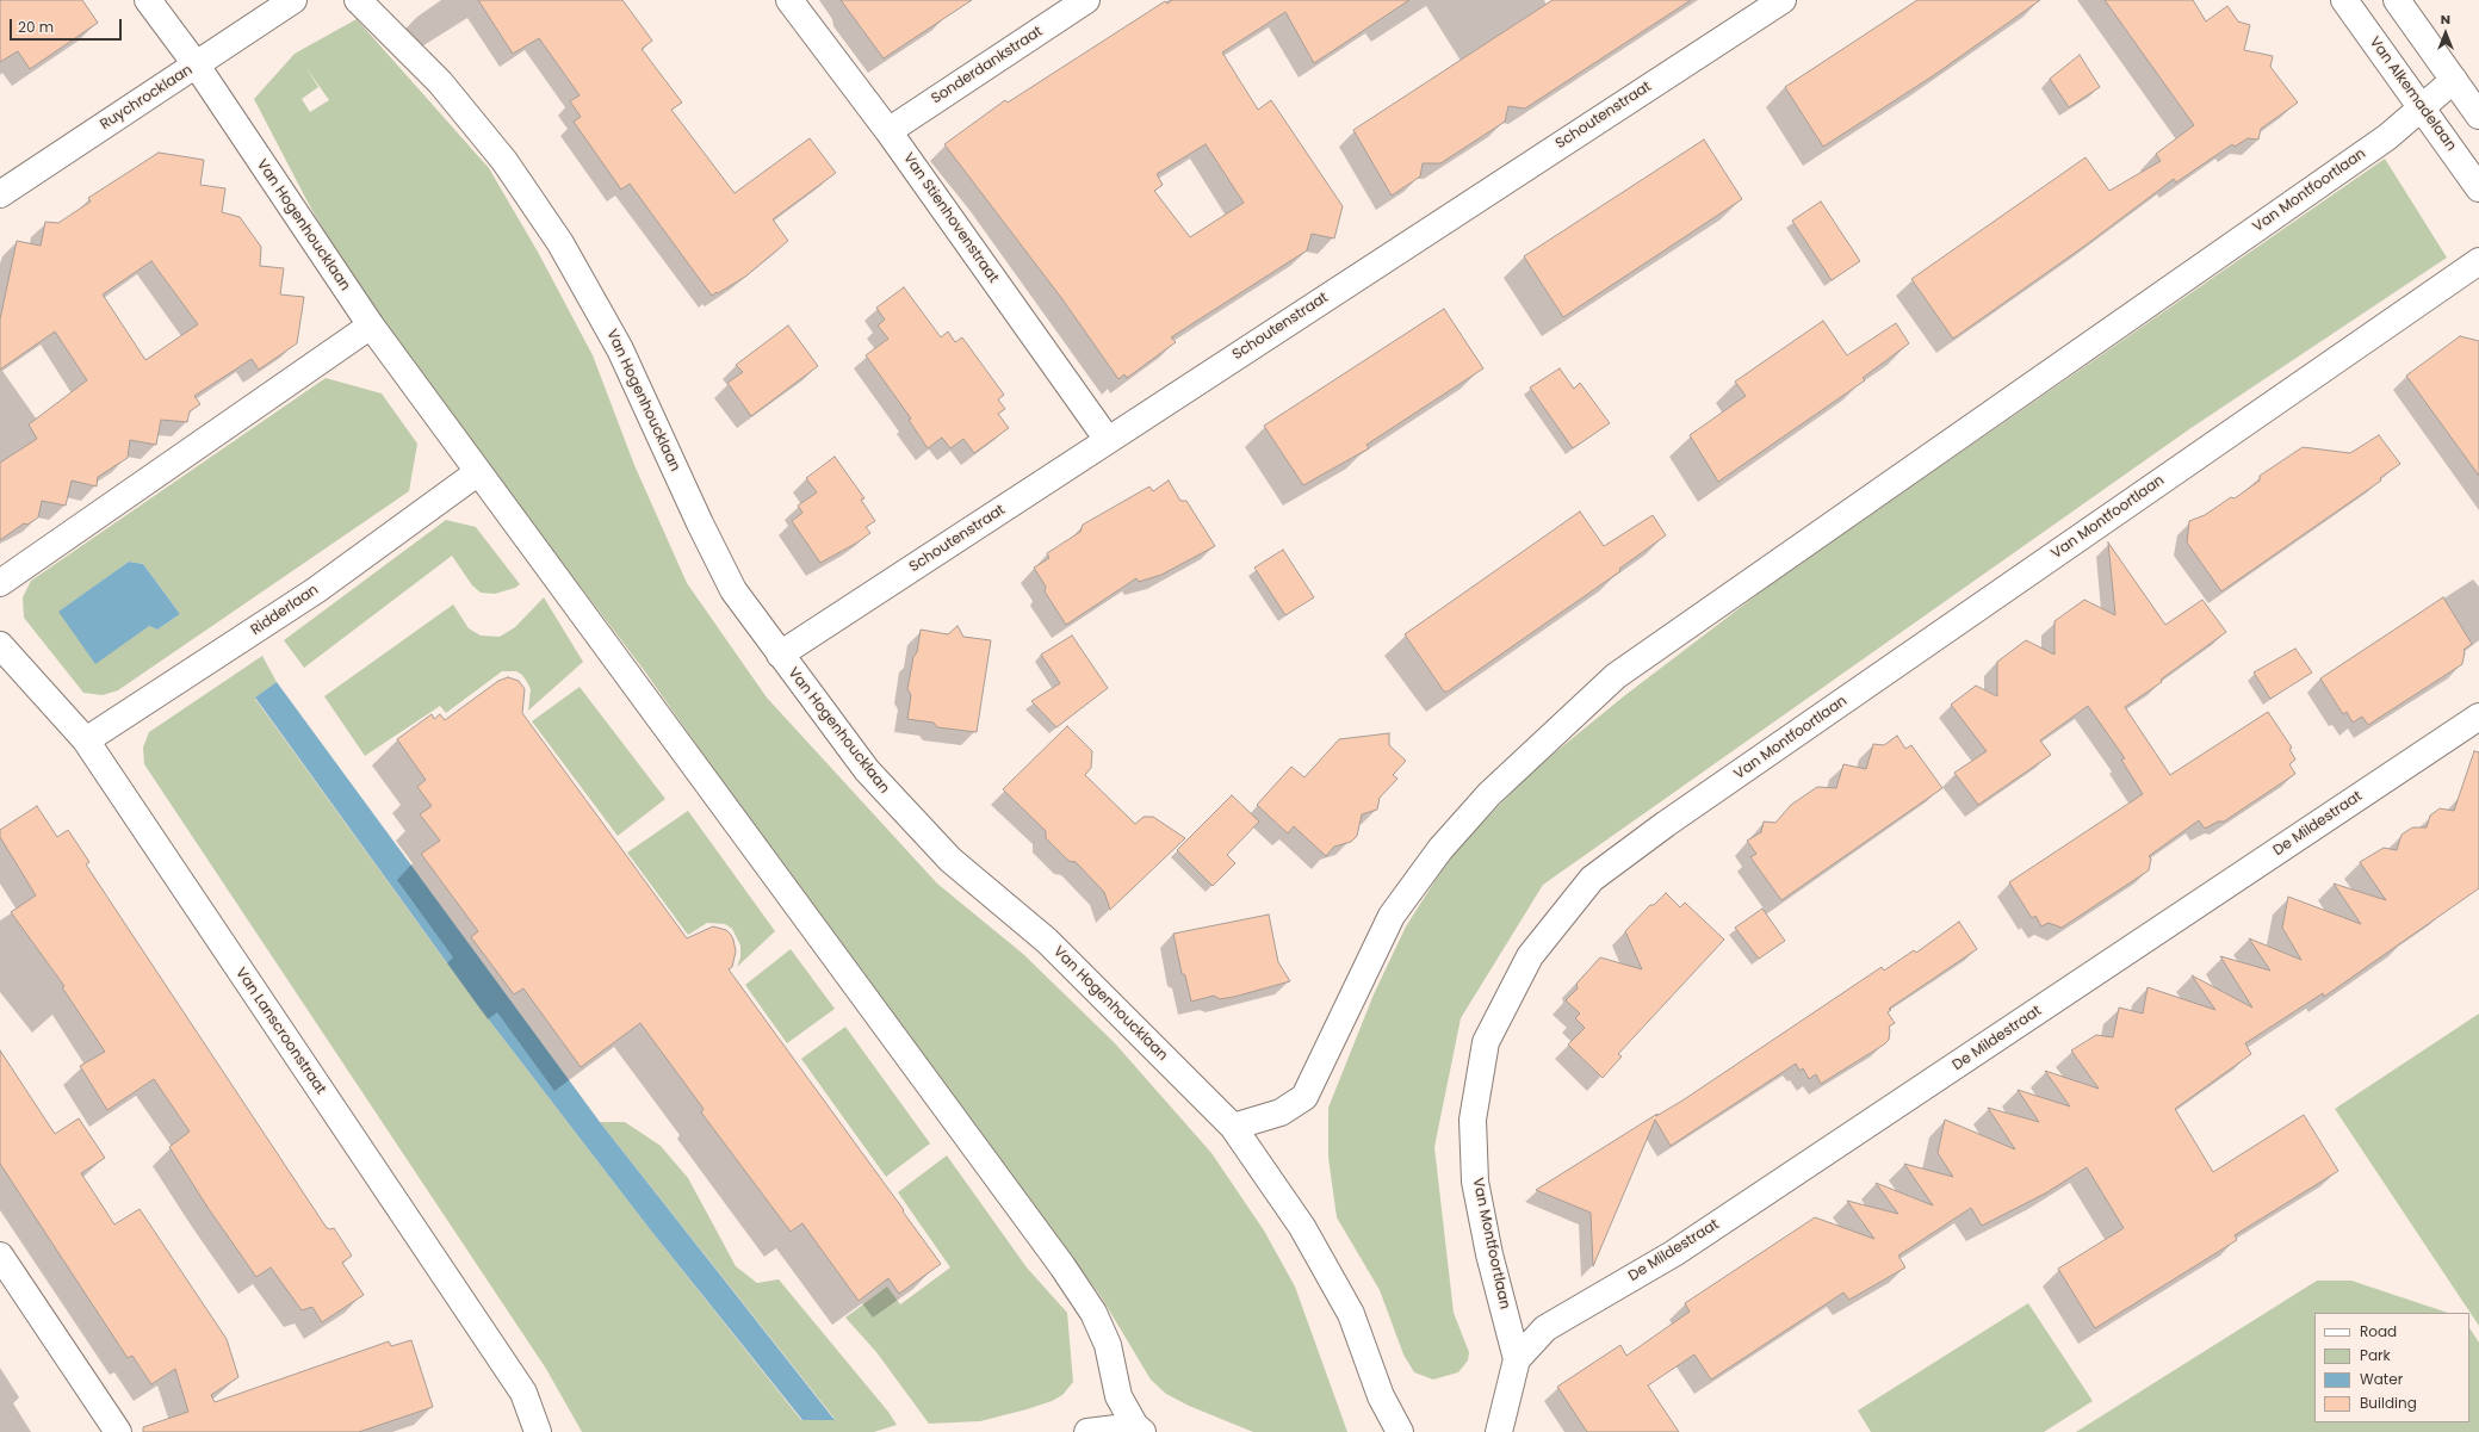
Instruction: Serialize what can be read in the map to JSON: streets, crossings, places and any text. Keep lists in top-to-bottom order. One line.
{"streets":{"street":["Sonderdankstraat","Van Alkemadelaan","Ruychrocklaan","Schoutenstraat","Van Montfoortlaan","Van Stienhovenstraat","Van Hogenhoucklaan","Ridderlaan","De Mildestraat","Van Lanscroonstraat"]},"crossings":[["Sonderdankstraat","Van Stienhovenstraat"],["Van Alkemadelaan","Van Montfoortlaan"],["Ruychrocklaan","Van Hogenhoucklaan"],["Schoutenstraat","Van Stienhovenstraat"],["Schoutenstraat","Van Hogenhoucklaan"],["Van Montfoortlaan","Van Hogenhoucklaan"],["Van Montfoortlaan","De Mildestraat"],["Van Hogenhoucklaan","Ridderlaan"],["Ridderlaan","Van Lanscroonstraat"]],"legend":["Road","Park","Water","Building"],"scale_bar":"20 m","north":"top"}
